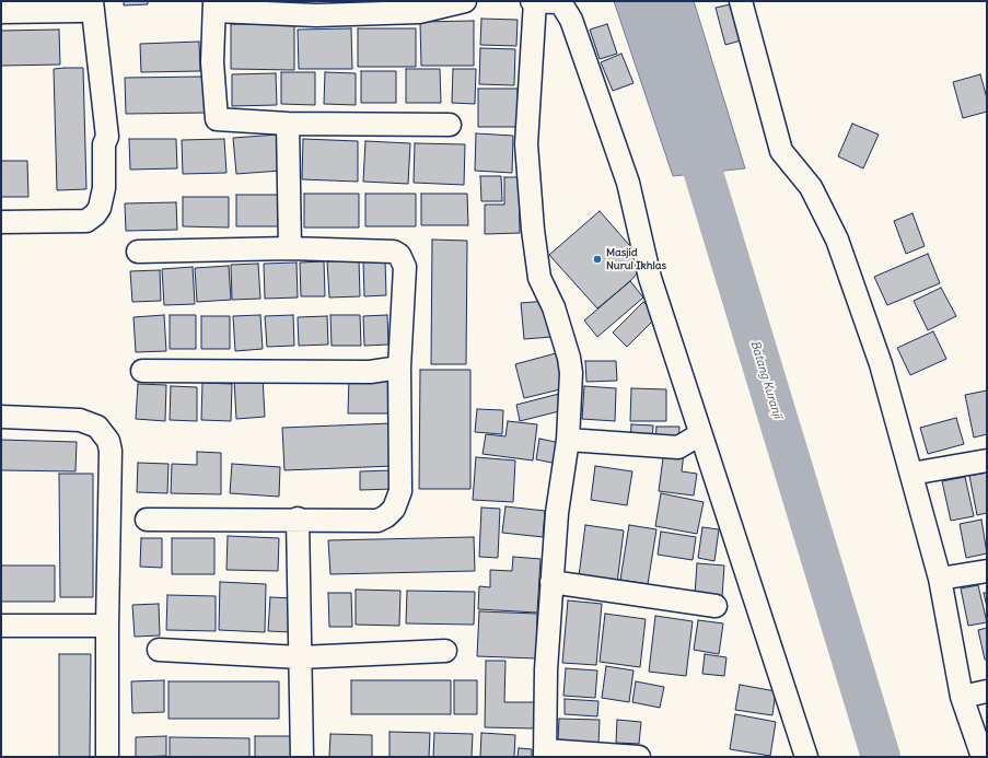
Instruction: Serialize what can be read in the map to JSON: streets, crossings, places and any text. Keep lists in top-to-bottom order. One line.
{"water":["Batang Kuranji"],"places":["Masjid Nurul Ikhlas"]}
